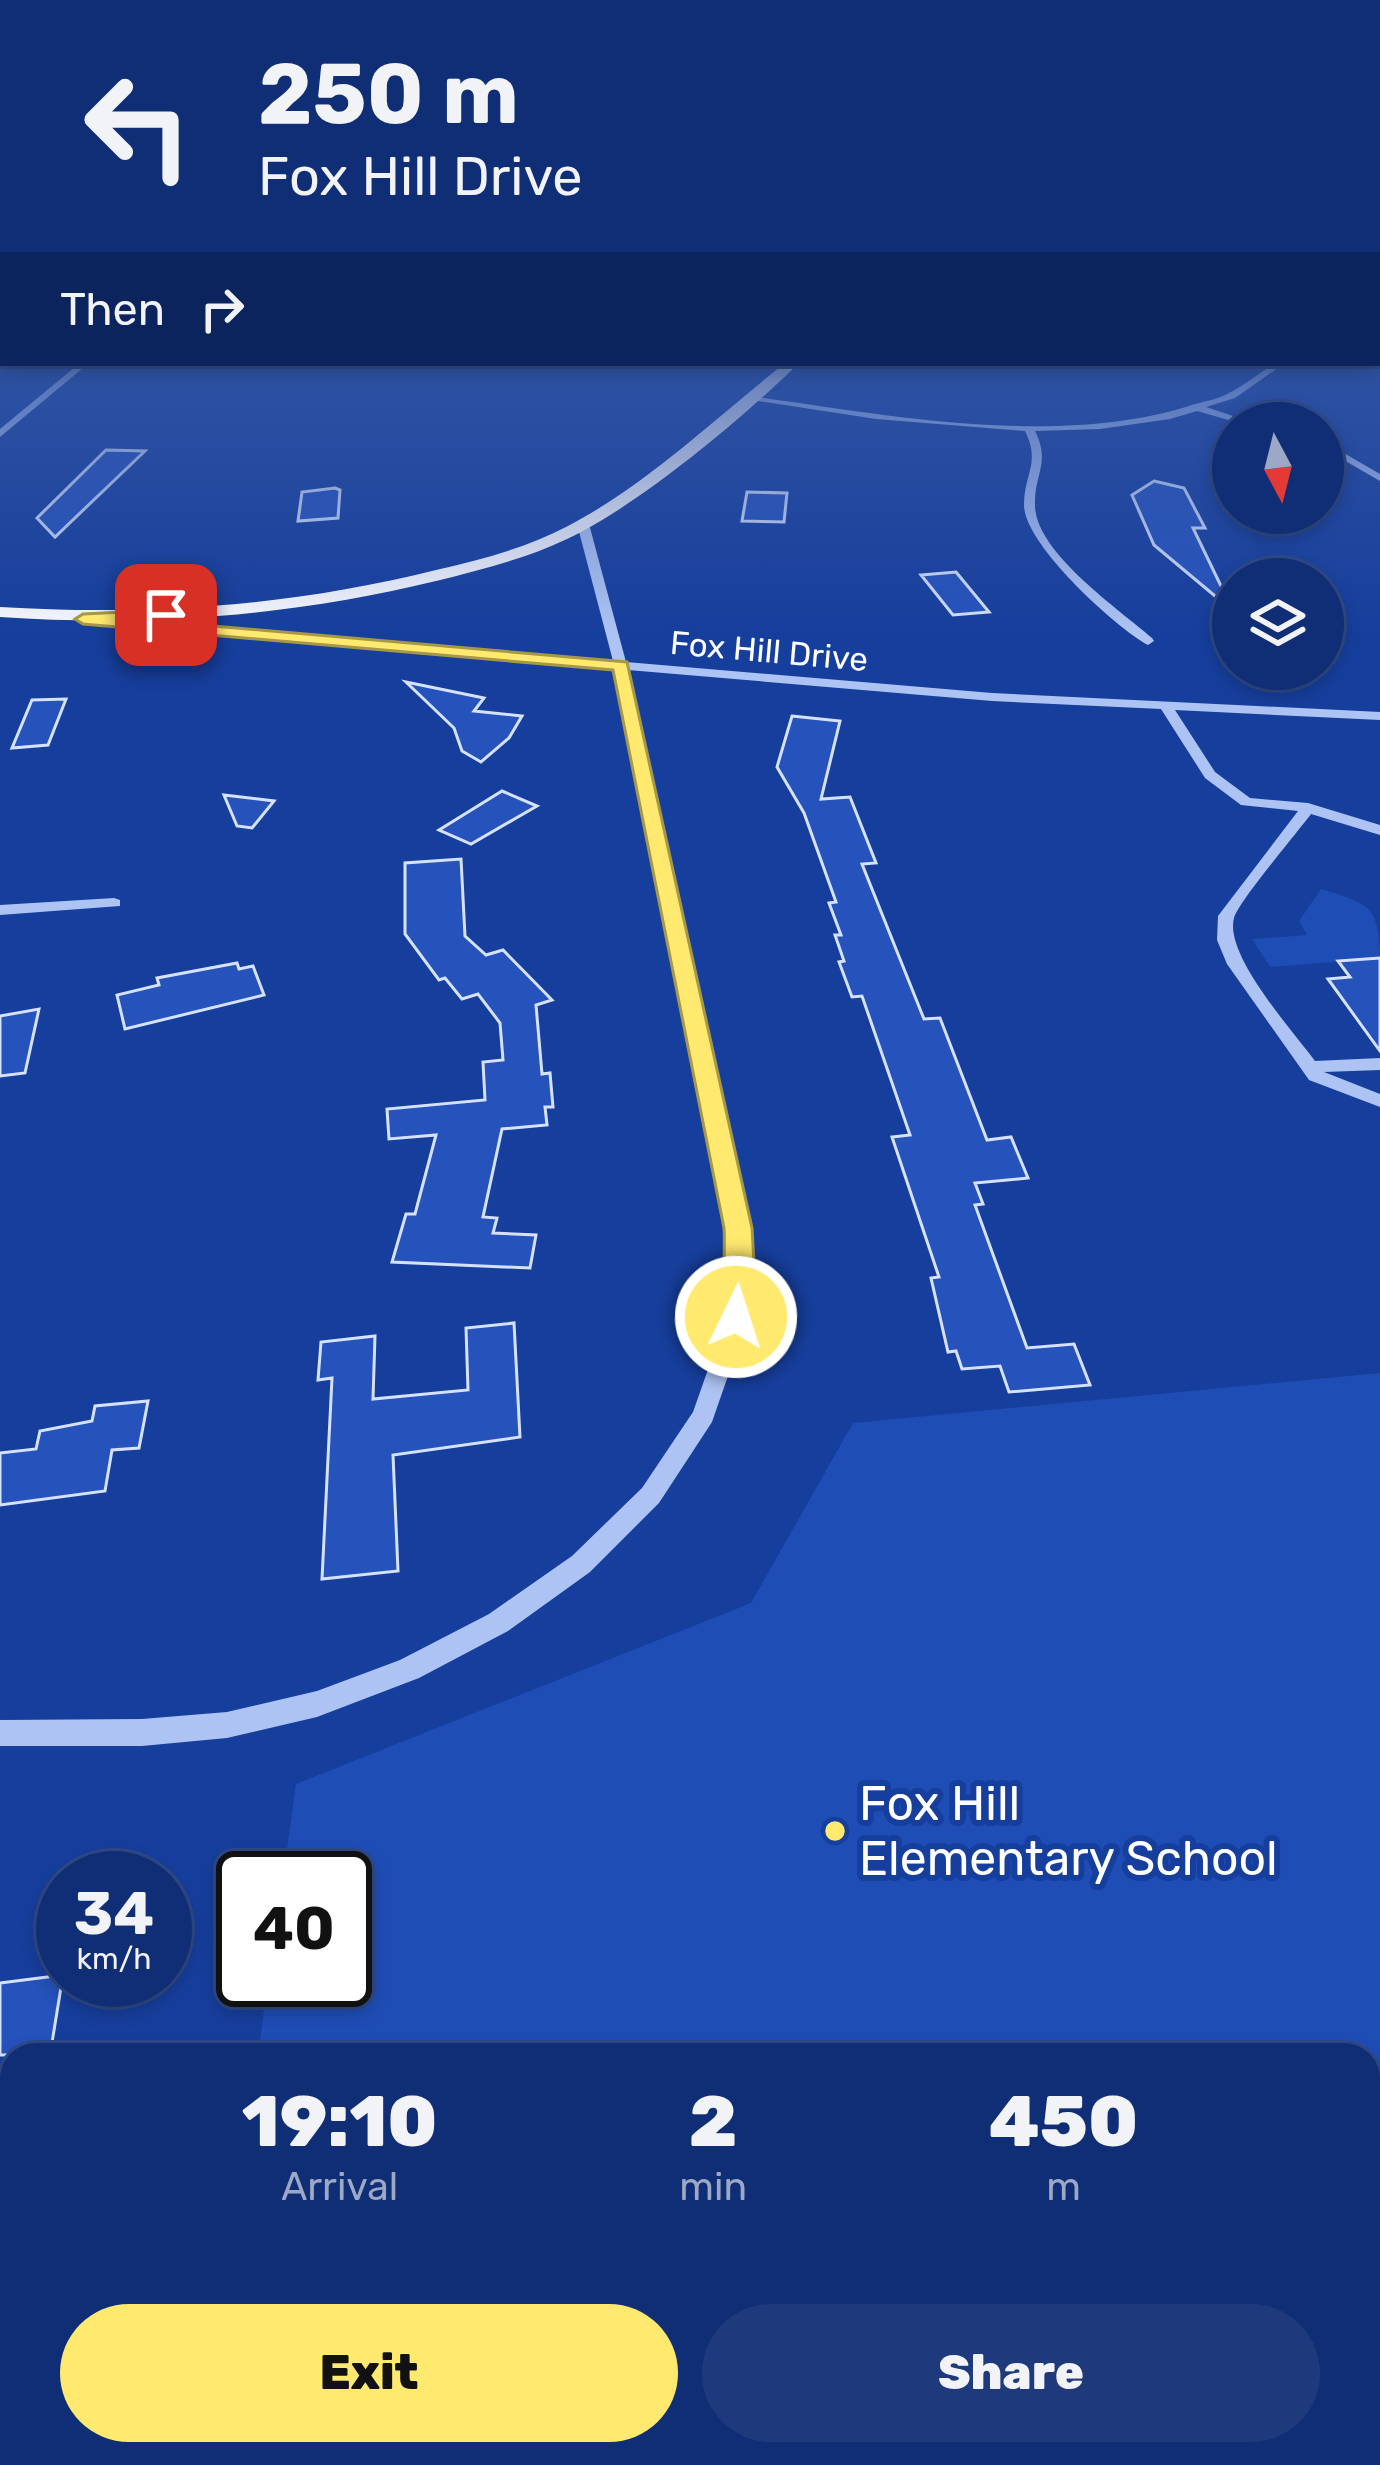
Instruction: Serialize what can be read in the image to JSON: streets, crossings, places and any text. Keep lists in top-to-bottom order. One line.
{"streets":{"street":["Fox Hill Drive"]},"places":["Fox Hill Elementary School"],"north":"bottom","page":{"turn":["250 m","Fox Hill Drive"],"then":"Then","speed":"34 km/h","limit":"40","eta":["19:10","Arrival","2","min","450","m"],"buttons":["Exit","Share"]}}
